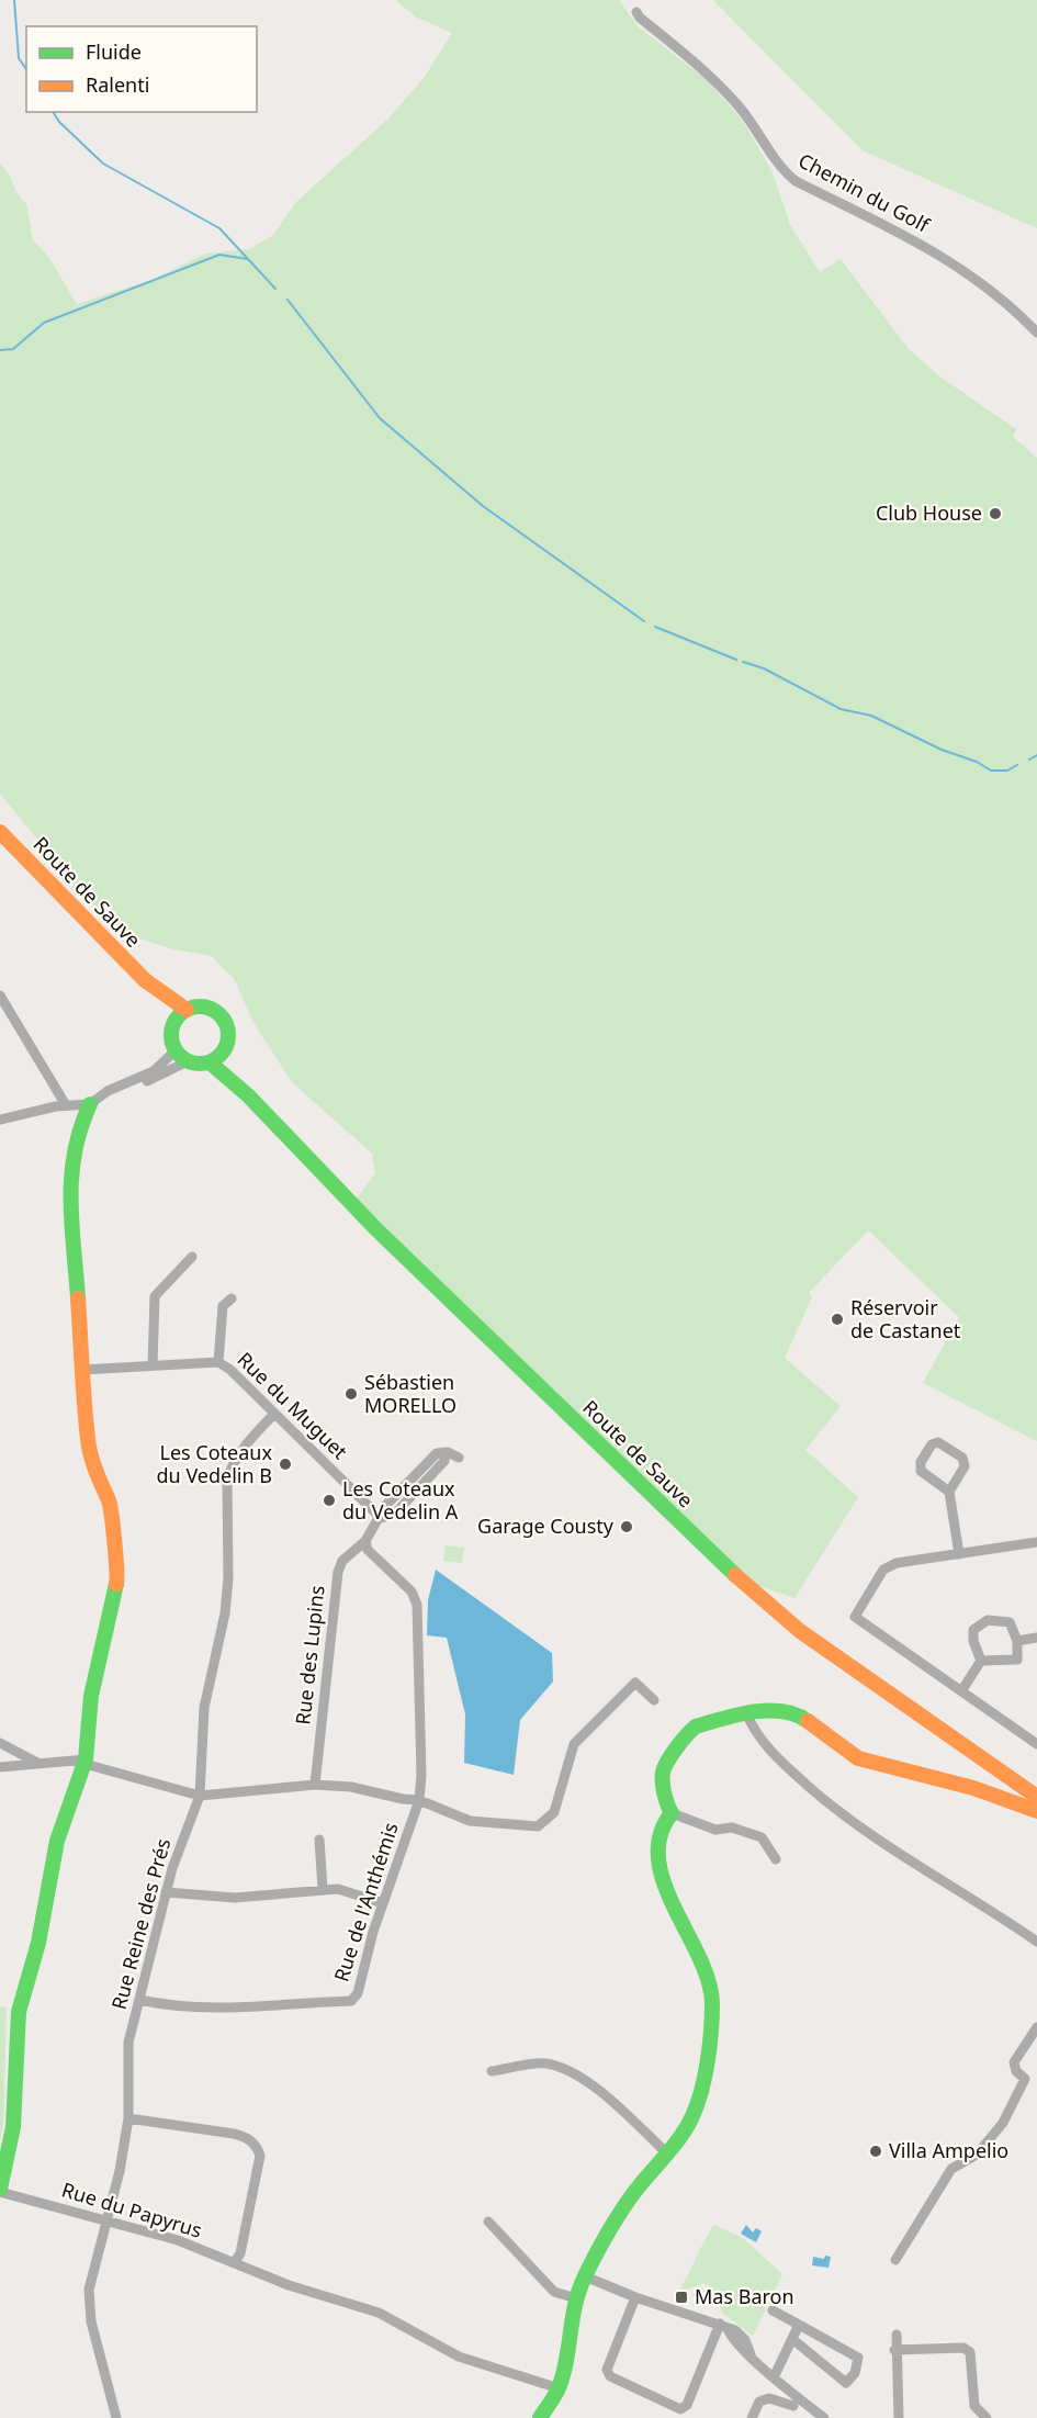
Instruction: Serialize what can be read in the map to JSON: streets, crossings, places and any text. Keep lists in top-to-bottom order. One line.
{"streets":{"street":["Chemin du Golf","Route de Sauve","Rue du Muguet","Rue des Lupins","Rue de l'Anthémis","Rue Reine des Prés","Rue du Papyrus"]},"crossings":[["Rue du Muguet","Rue des Lupins"],["Rue du Muguet","Rue Reine des Prés"],["Rue des Lupins","Rue de l'Anthémis"],["Rue de l'Anthémis","Rue Reine des Prés"],["Rue Reine des Prés","Rue du Papyrus"]],"places":{"other":["Club House","Réservoir de Castanet","Sébastien MORELLO","Les Coteaux du Vedelin B","Les Coteaux du Vedelin A","Garage Cousty","Villa Ampelio"],"transit":["Mas Baron"]},"legend":["Fluide","Ralenti"]}
